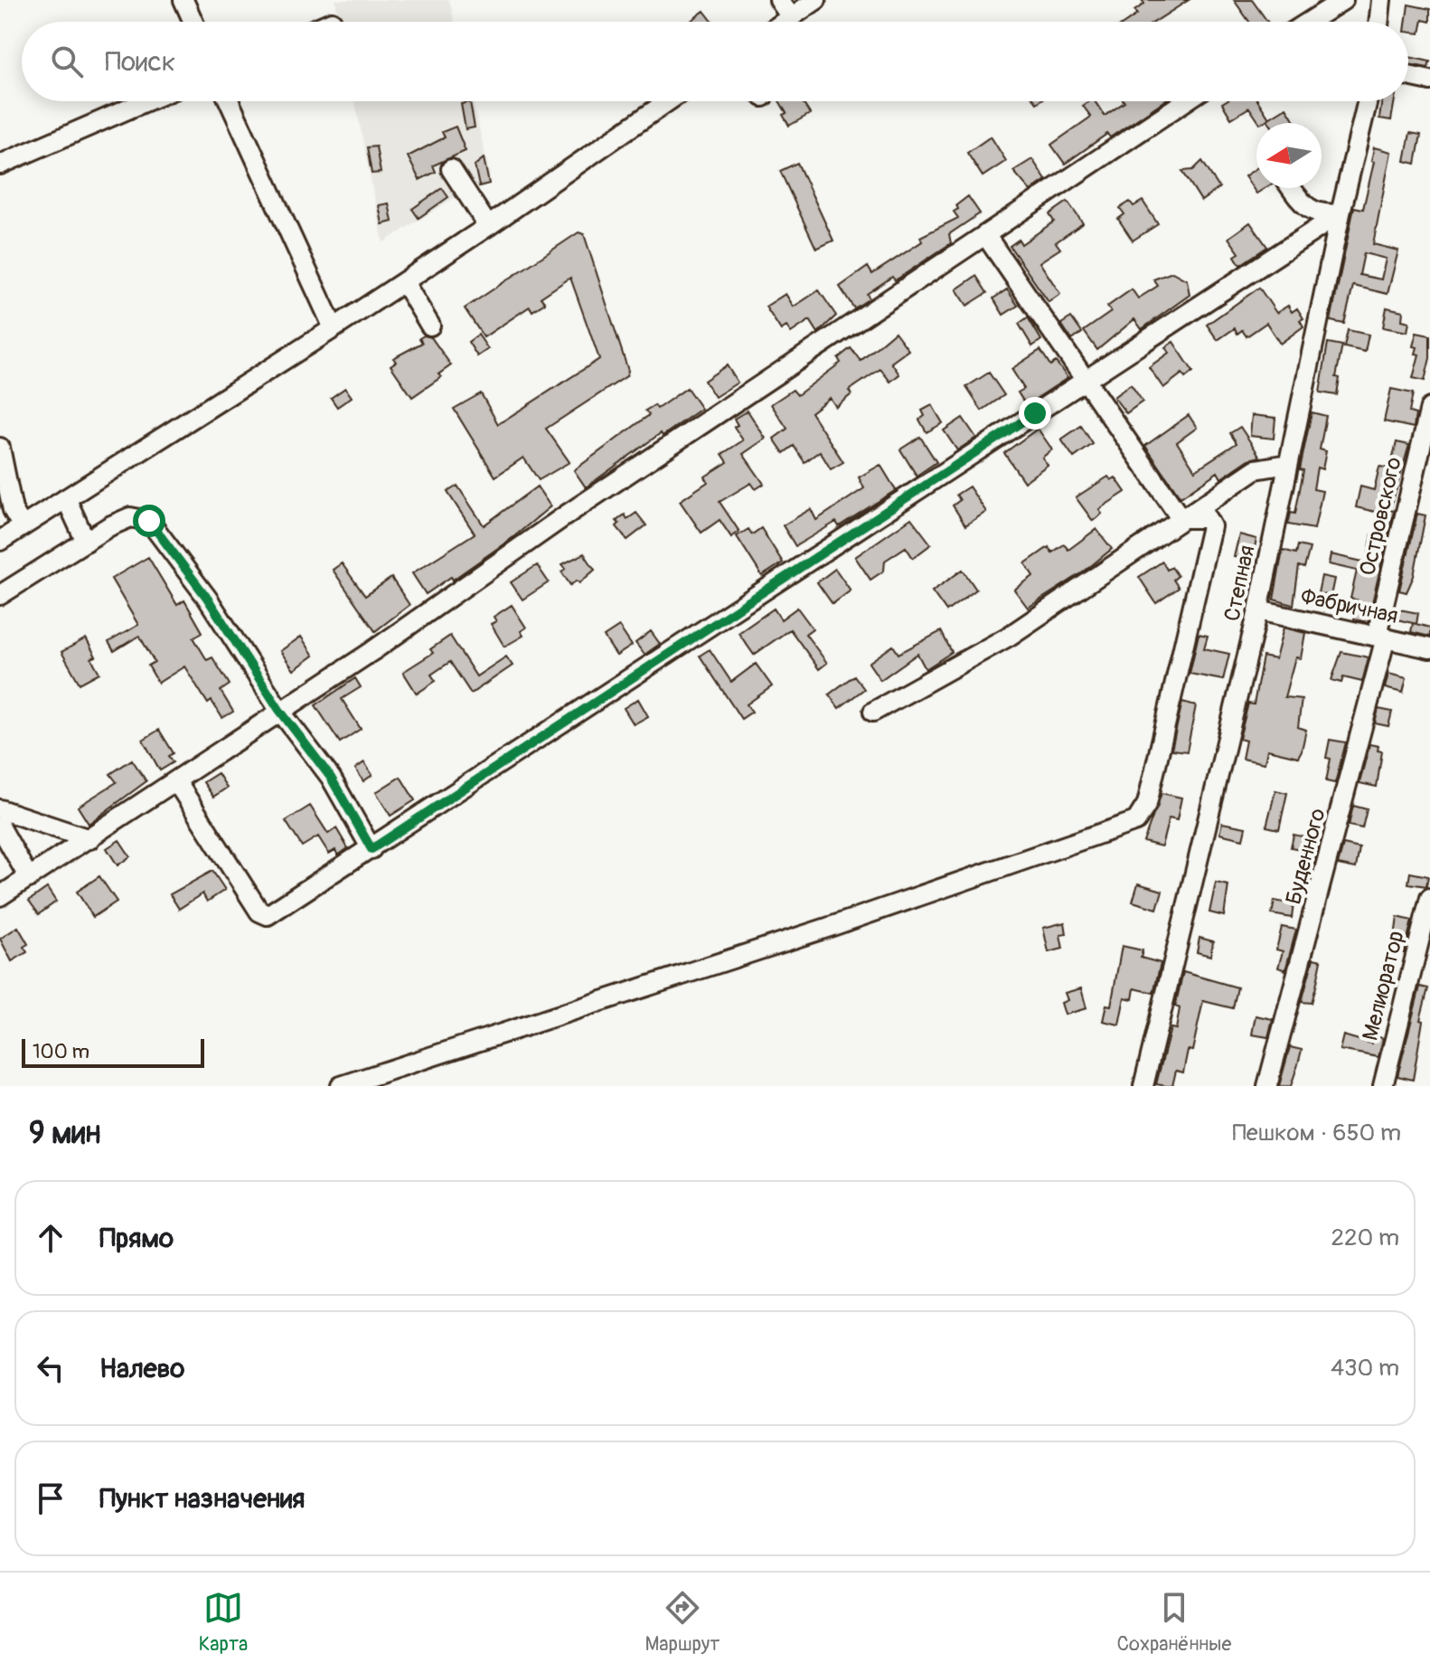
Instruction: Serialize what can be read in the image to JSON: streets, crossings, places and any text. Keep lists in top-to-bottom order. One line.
{"streets":{"street":["Островского","Степная","Фабричная","Буденного","Мелиоратор"]},"crossings":[["Островского","Фабричная"],["Островского","Буденного"],["Степная","Фабричная"],["Фабричная","Буденного"]],"scale_bar":"100 m","north":"left","page":{"search":"Поиск","scale":"100 m","heading":["9 мин","Пешком · 650 m"],"list":[["Прямо","220 m"],["Налево","430 m"],"Пункт назначения"],"nav":["Карта","Маршрут","Сохранённые"]}}
